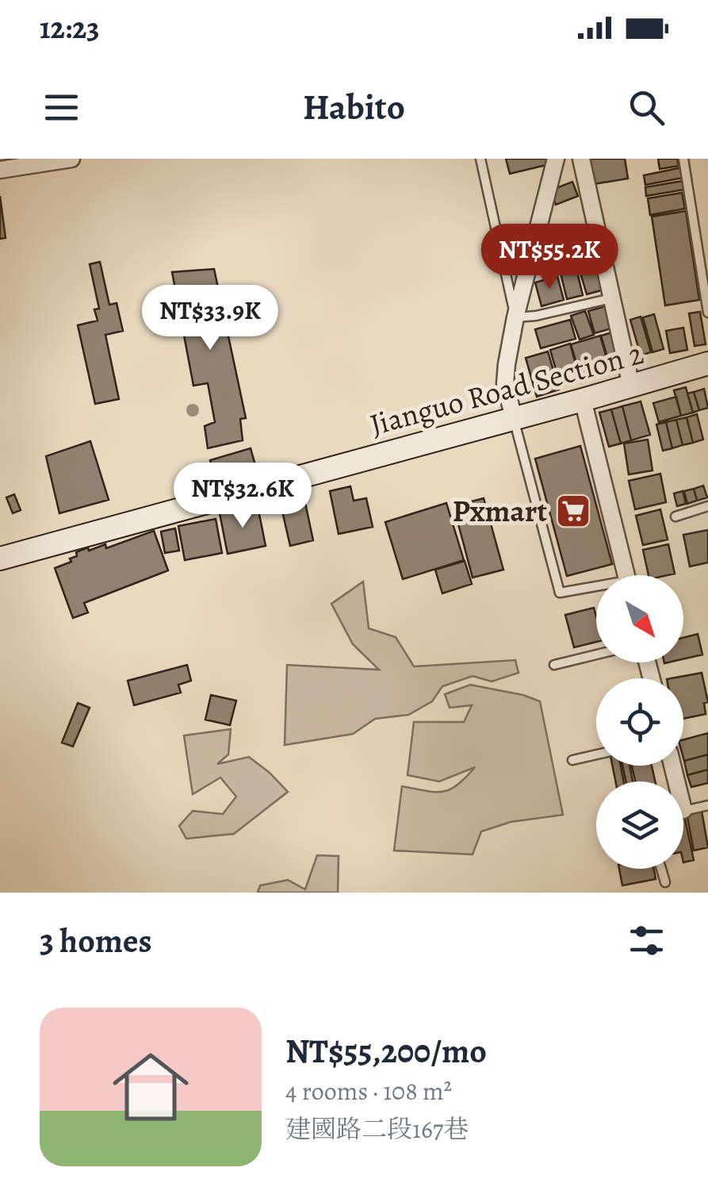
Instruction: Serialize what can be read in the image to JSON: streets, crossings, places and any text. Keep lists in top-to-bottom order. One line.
{"streets":{"street":["Jianguo Road Section 2"]},"places":{"supermarket":["Pxmart"]},"north":"bottom right","page":{"status":"12:23","header":"Habito","price":["NT$55.2K","NT$33.9K","NT$32.6K"],"heading":"3 homes","list":[{"name":"NT$55,200/mo","note":"4 rooms · 108 m² · 建國路二段167巷"}]}}
